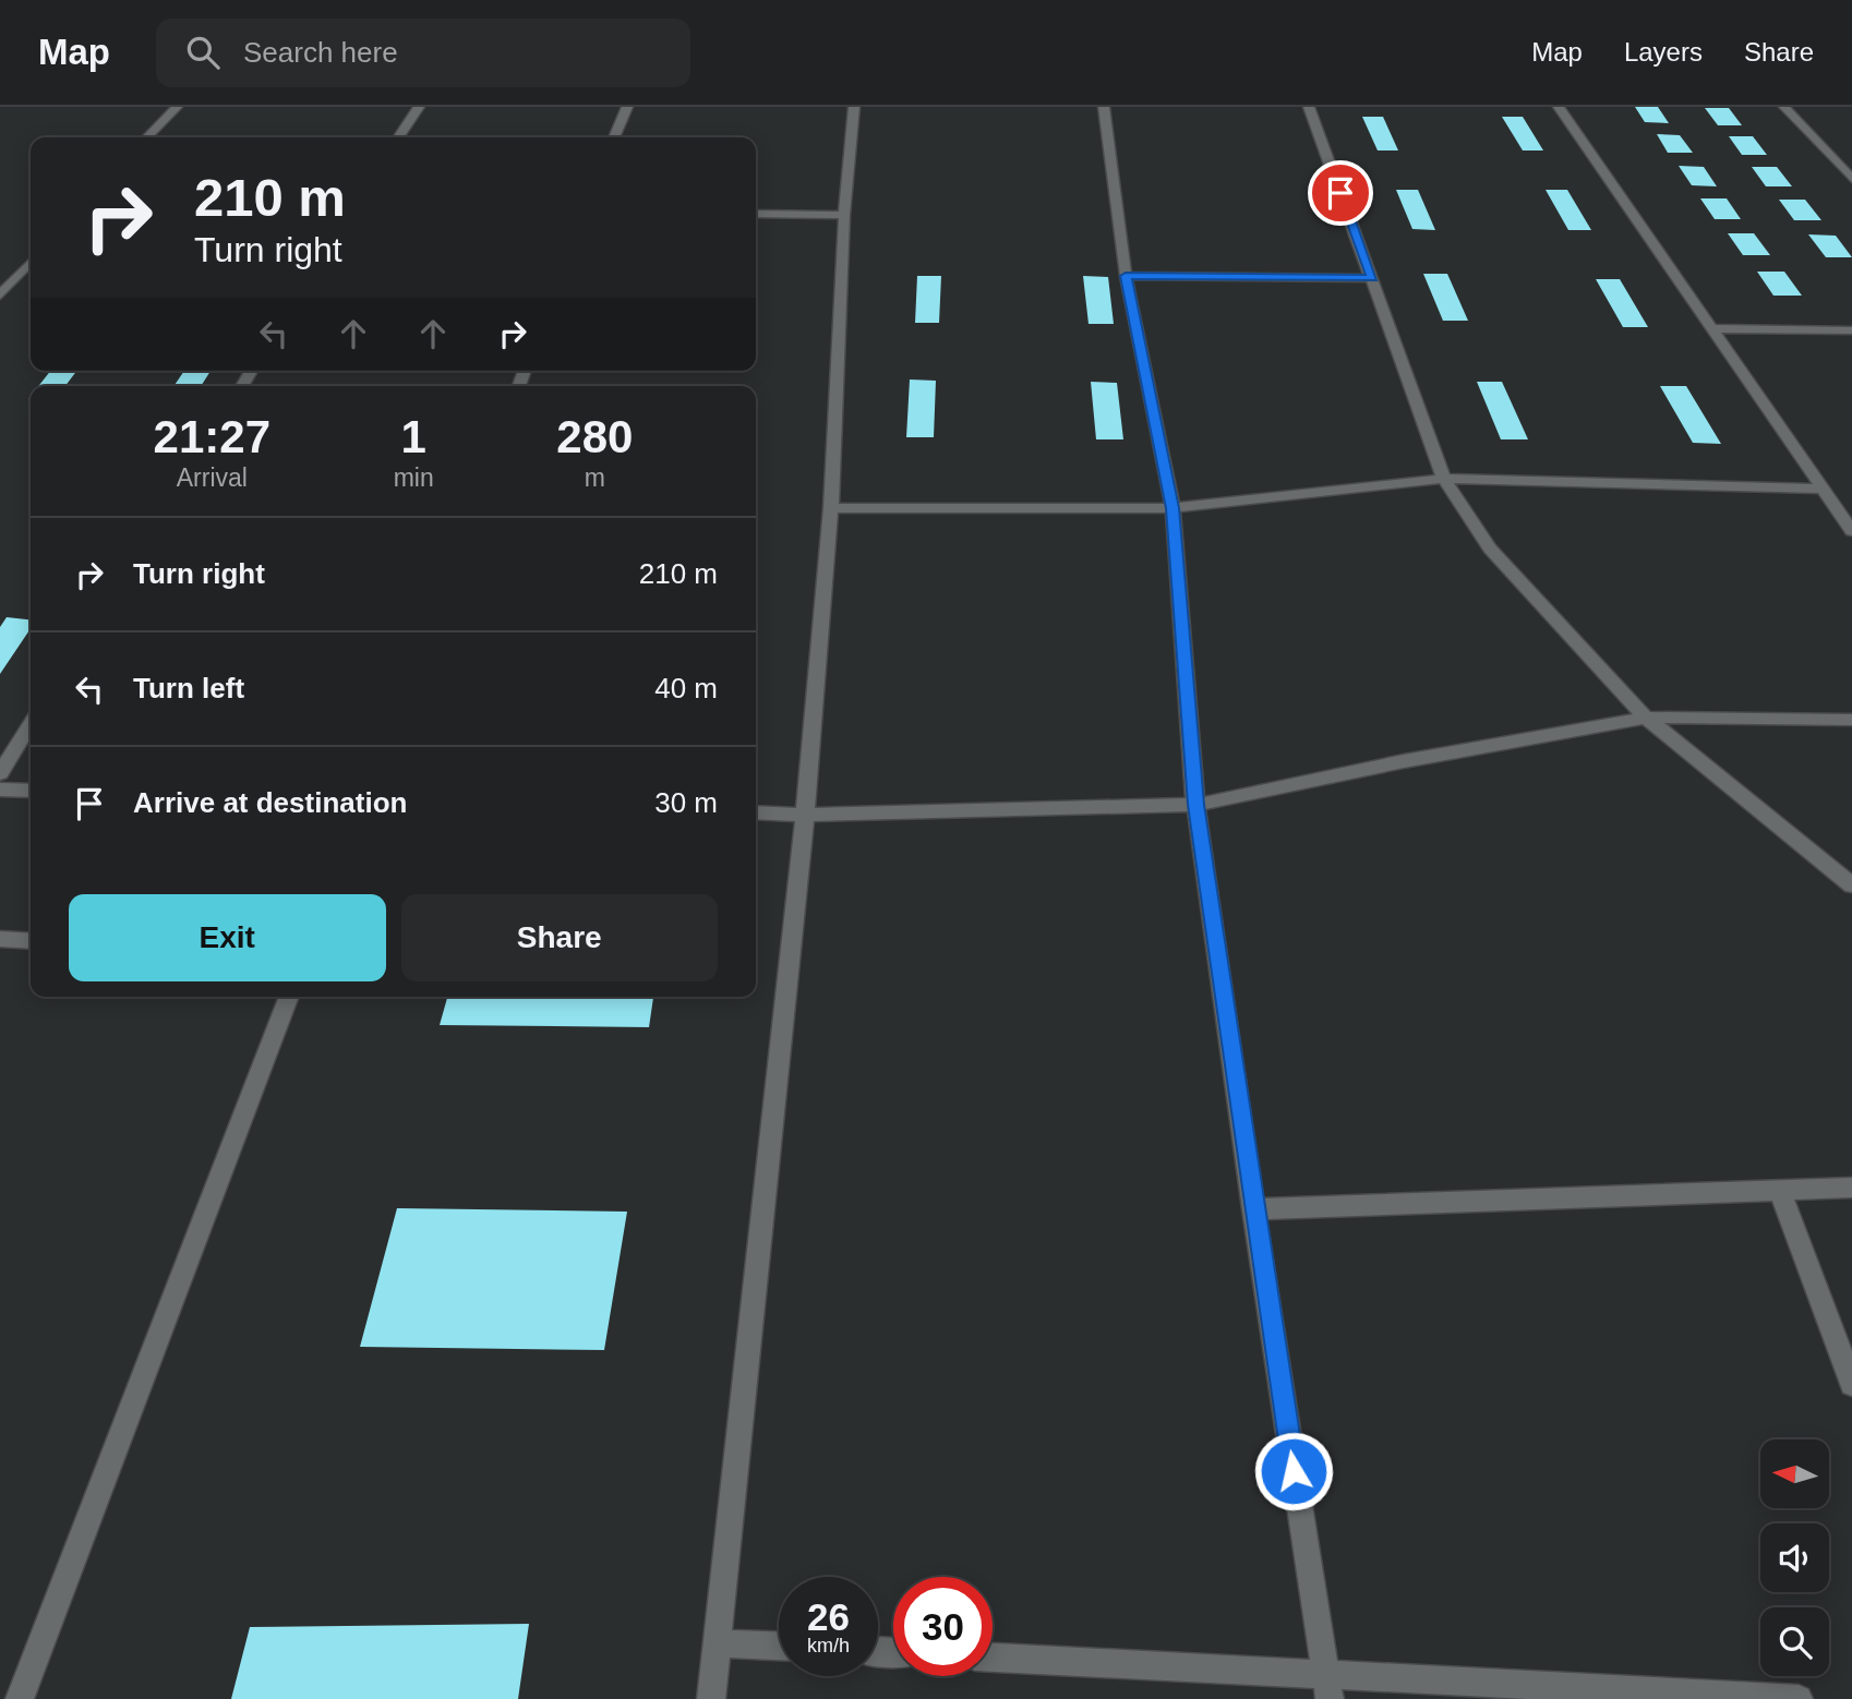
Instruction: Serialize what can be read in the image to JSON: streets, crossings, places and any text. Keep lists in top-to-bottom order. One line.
{"north":"left","page":{"header":"Map","search":"Search here","nav":["Map","Layers","Share"],"turn":["210 m","Turn right"],"eta":["21:27","Arrival","1","min","280","m"],"list":[{"name":"Turn right","value":"210 m"},{"name":"Turn left","value":"40 m"},{"name":"Arrive at destination","value":"30 m"}],"buttons":["Exit","Share"],"speed":"26 km/h","limit":"30"}}
